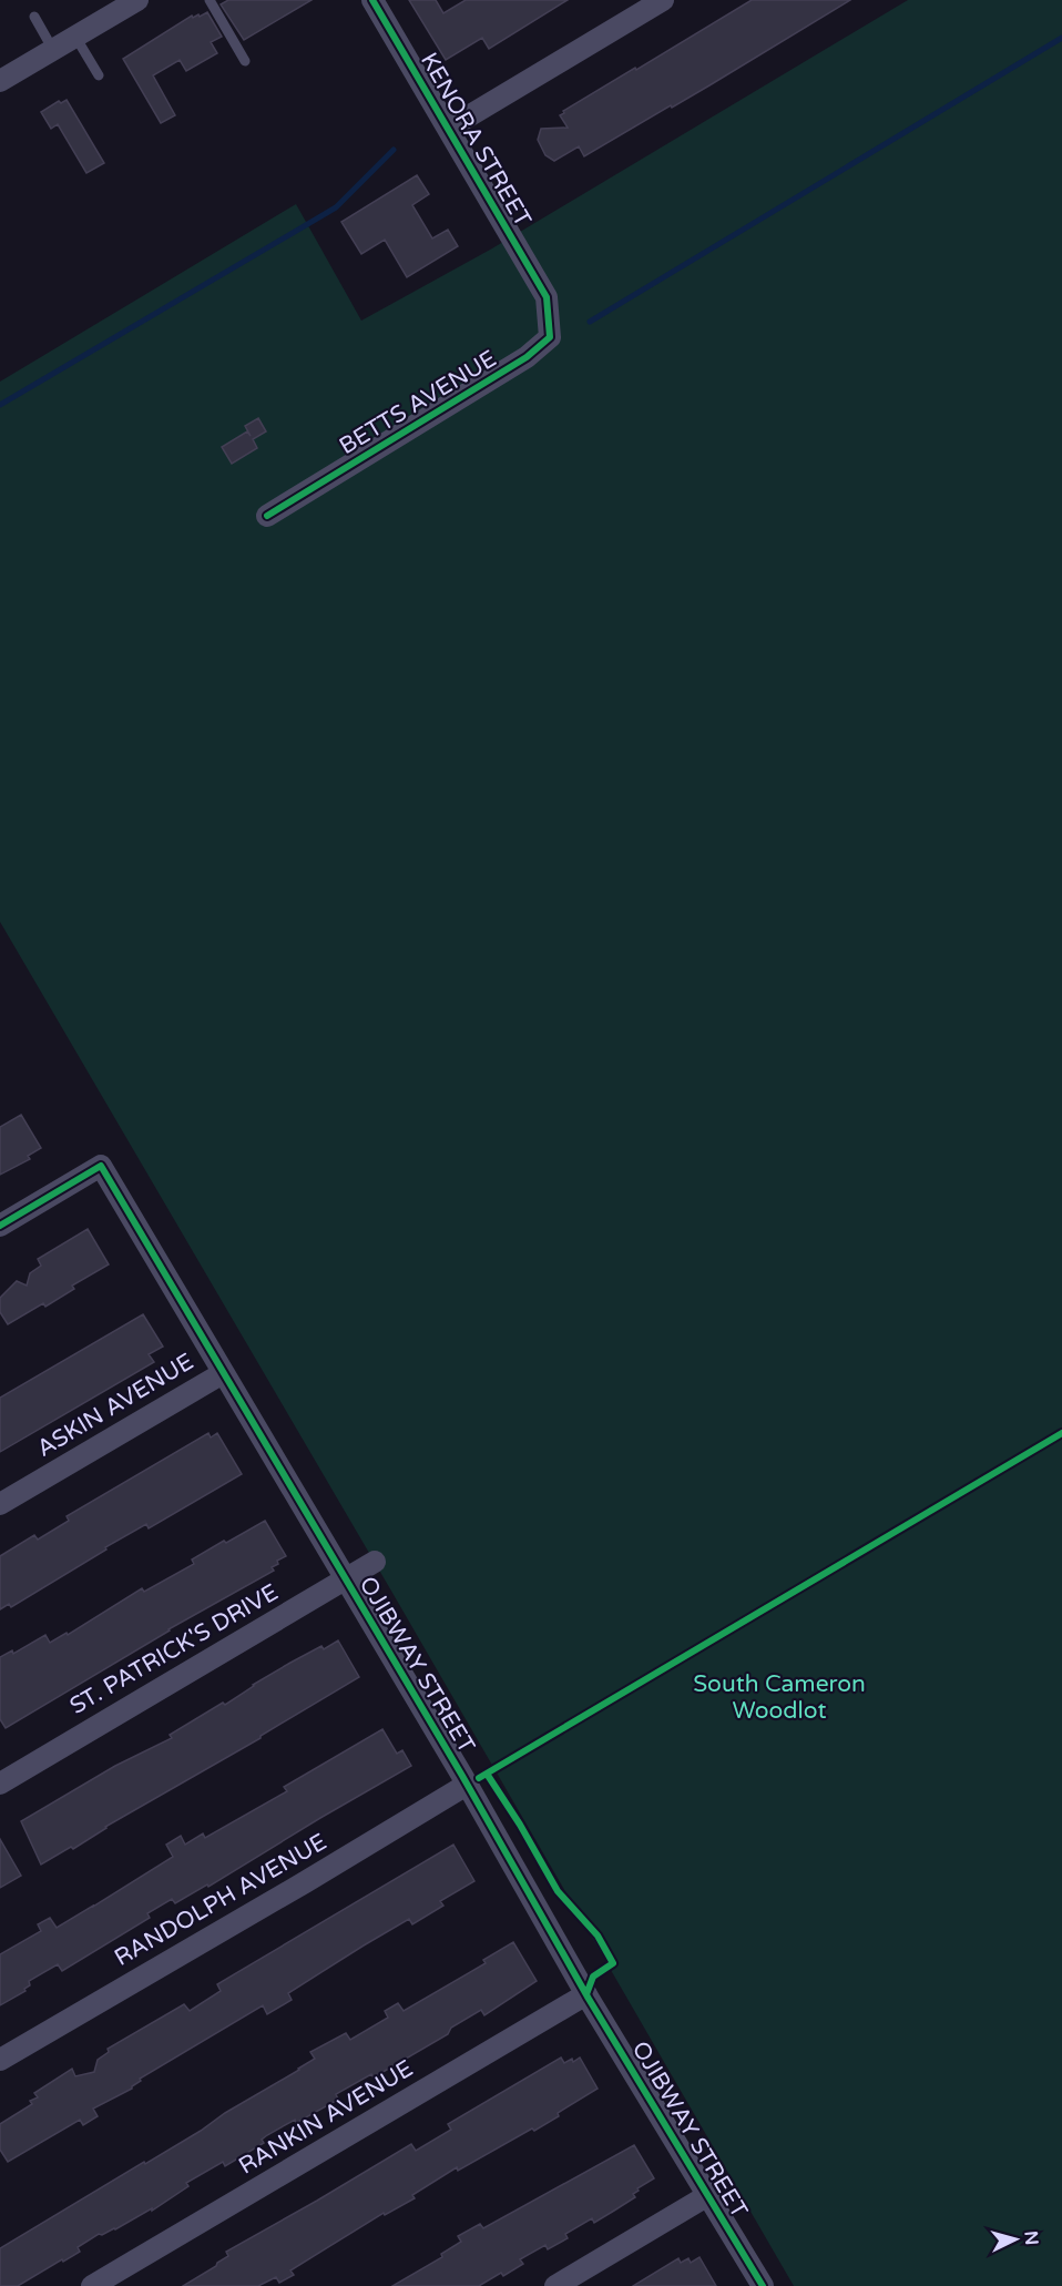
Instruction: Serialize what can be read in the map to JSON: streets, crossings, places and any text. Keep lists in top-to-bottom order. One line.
{"streets":{"street":["KENORA STREET","BETTS AVENUE","ASKIN AVENUE","ST. PATRICK'S DRIVE","OJIBWAY STREET","RANDOLPH AVENUE","RANKIN AVENUE"]},"crossings":[["KENORA STREET","BETTS AVENUE"],["ASKIN AVENUE","OJIBWAY STREET"],["ST. PATRICK'S DRIVE","OJIBWAY STREET"],["OJIBWAY STREET","RANDOLPH AVENUE"],["OJIBWAY STREET","RANKIN AVENUE"]],"parks":["South Cameron Woodlot"],"north":"right"}
